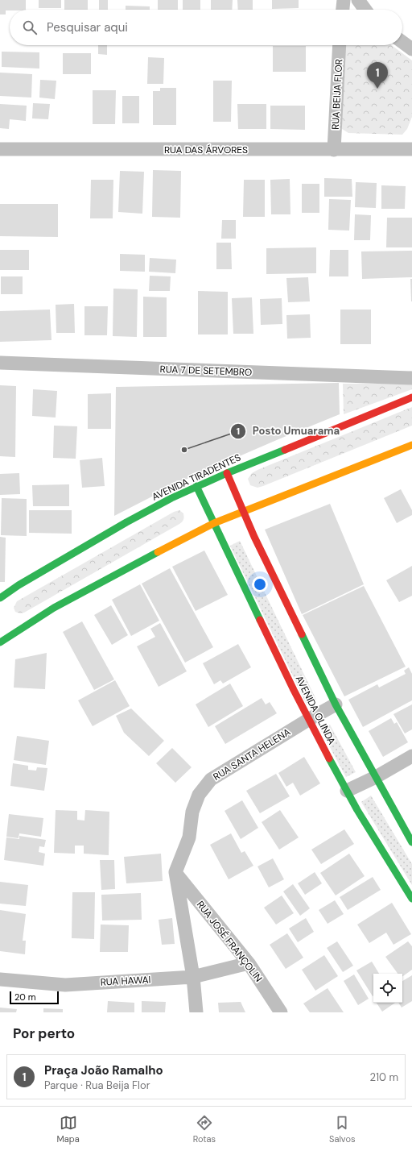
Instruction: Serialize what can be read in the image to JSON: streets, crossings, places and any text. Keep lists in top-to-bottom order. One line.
{"streets":{"main road":["AVENIDA TIRADENTES","AVENIDA OLINDA"],"street":["RUA BEIJA FLOR","RUA DAS ÁRVORES","RUA 7 DE SETEMBRO","RUA SANTA HELENA","RUA JOSÉ FRANÇOLIN","RUA HAWAI"]},"crossings":[["RUA BEIJA FLOR","RUA DAS ÁRVORES"],["AVENIDA TIRADENTES","AVENIDA OLINDA"],["AVENIDA OLINDA","RUA SANTA HELENA"],["RUA SANTA HELENA","RUA JOSÉ FRANÇOLIN"],["RUA JOSÉ FRANÇOLIN","RUA HAWAI"]],"places":["Posto Umuarama"],"scale_bar":"20 m","page":{"search":"Pesquisar aqui","pins":"1","scale":"20 m","heading":"Por perto","list":[{"mark":"1","name":"Praça João Ramalho","note":"Parque · Rua Beija Flor","value":"210 m"}],"nav":["Mapa","Rotas","Salvos"]}}
